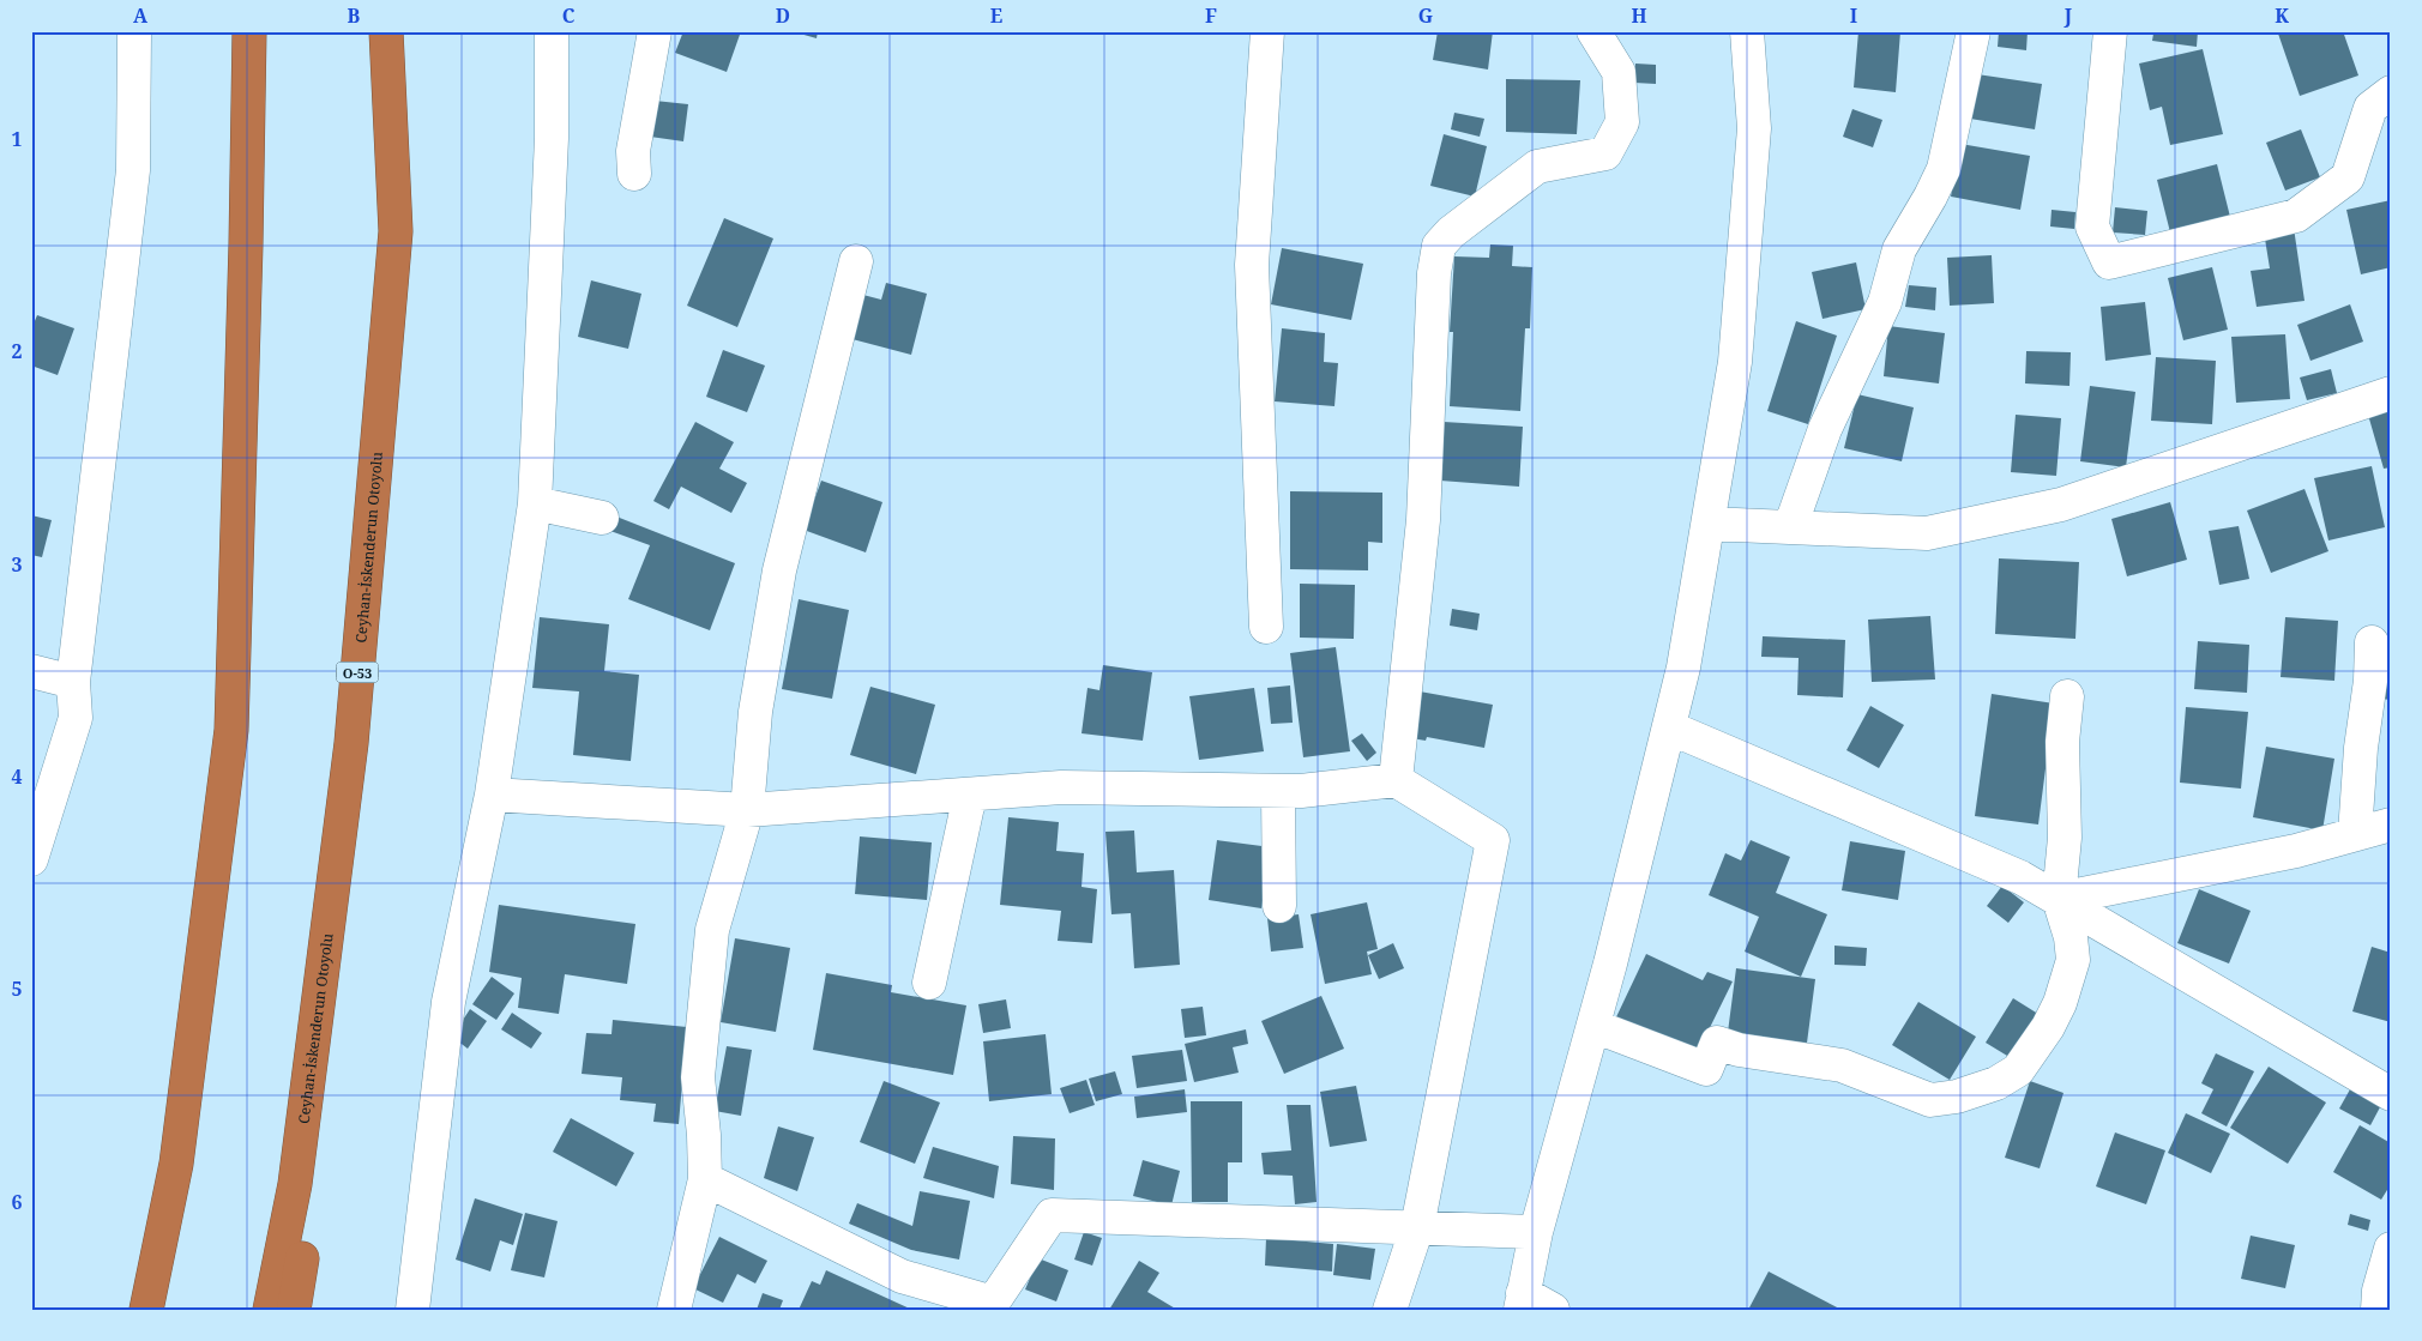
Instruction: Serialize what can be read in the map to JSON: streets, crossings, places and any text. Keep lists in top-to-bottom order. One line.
{"streets":{"highway":["Ceyhan-İskenderun Otoyolu","O-53"]},"grid":{"columns":["A","B","C","D","E","F","G","H","I","J","K"],"rows":["1","2","3","4","5","6"]}}
